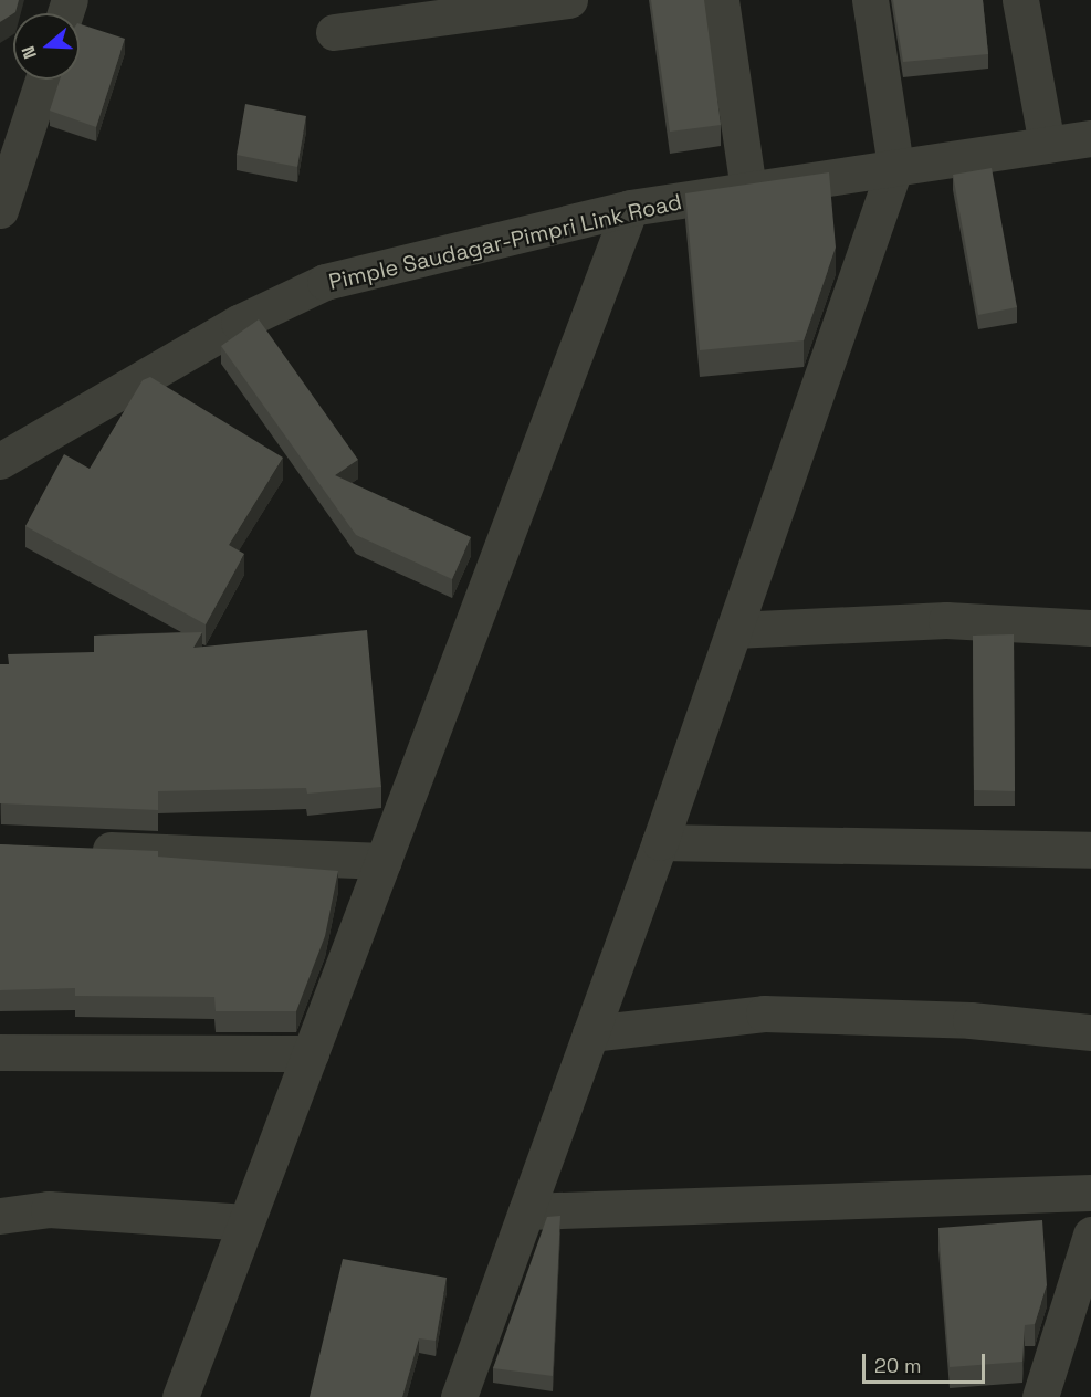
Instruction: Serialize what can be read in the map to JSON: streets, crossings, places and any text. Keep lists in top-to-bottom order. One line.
{"streets":{"street":["Pimple Saudagar-Pimpri Link Road"]},"scale_bar":"20 m","north":"left"}
